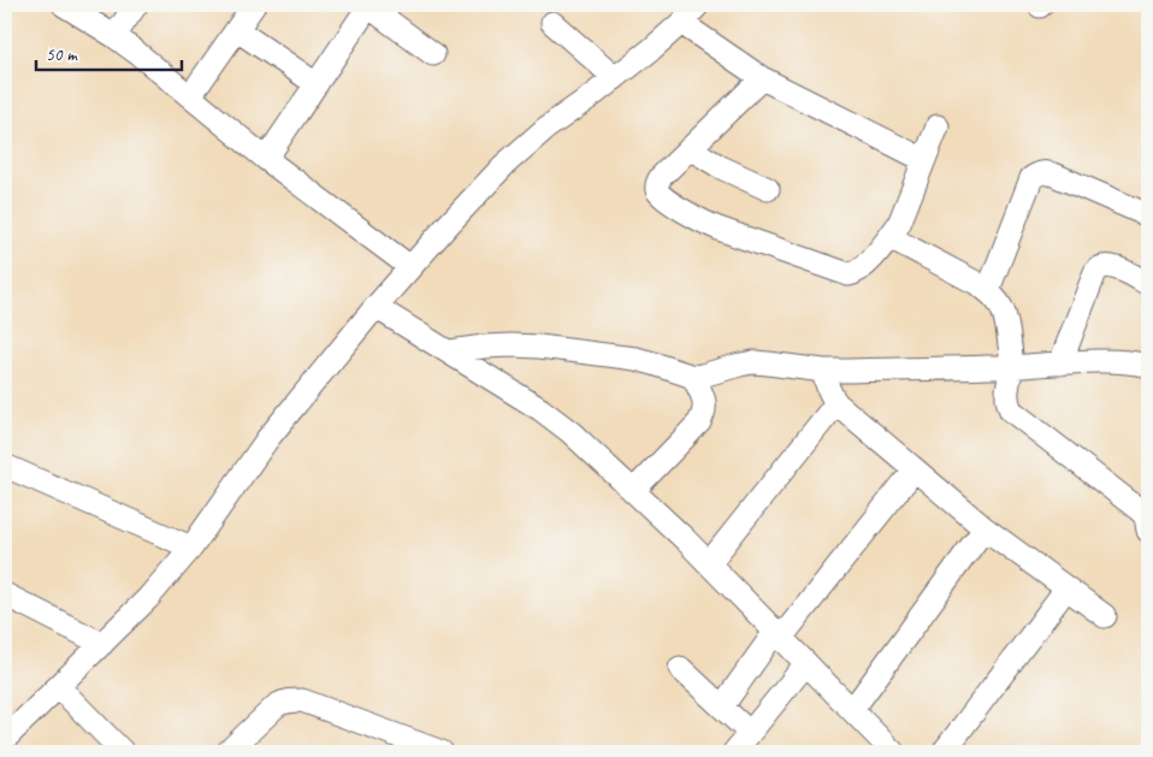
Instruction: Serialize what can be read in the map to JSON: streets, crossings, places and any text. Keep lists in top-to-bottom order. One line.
{"scale_bar":"50 m"}
